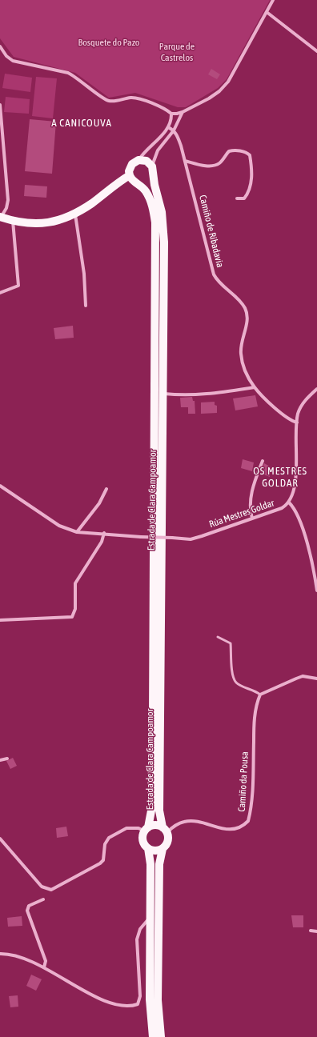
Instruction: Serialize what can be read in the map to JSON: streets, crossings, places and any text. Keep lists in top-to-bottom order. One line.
{"streets":{"main road":["Estrada de Clara Campoamor"],"street":["Camiño de Ribadavia","Rúa Mestres Goldar","Camiño da Pousa"]},"crossings":[["Camiño de Ribadavia","Rúa Mestres Goldar"],["Estrada de Clara Campoamor","Camiño da Pousa"]],"districts":["A CANICOUVA","OS MESTRES GOLDAR"],"parks":["Bosquete do Pazo","Parque de Castrelos"]}
